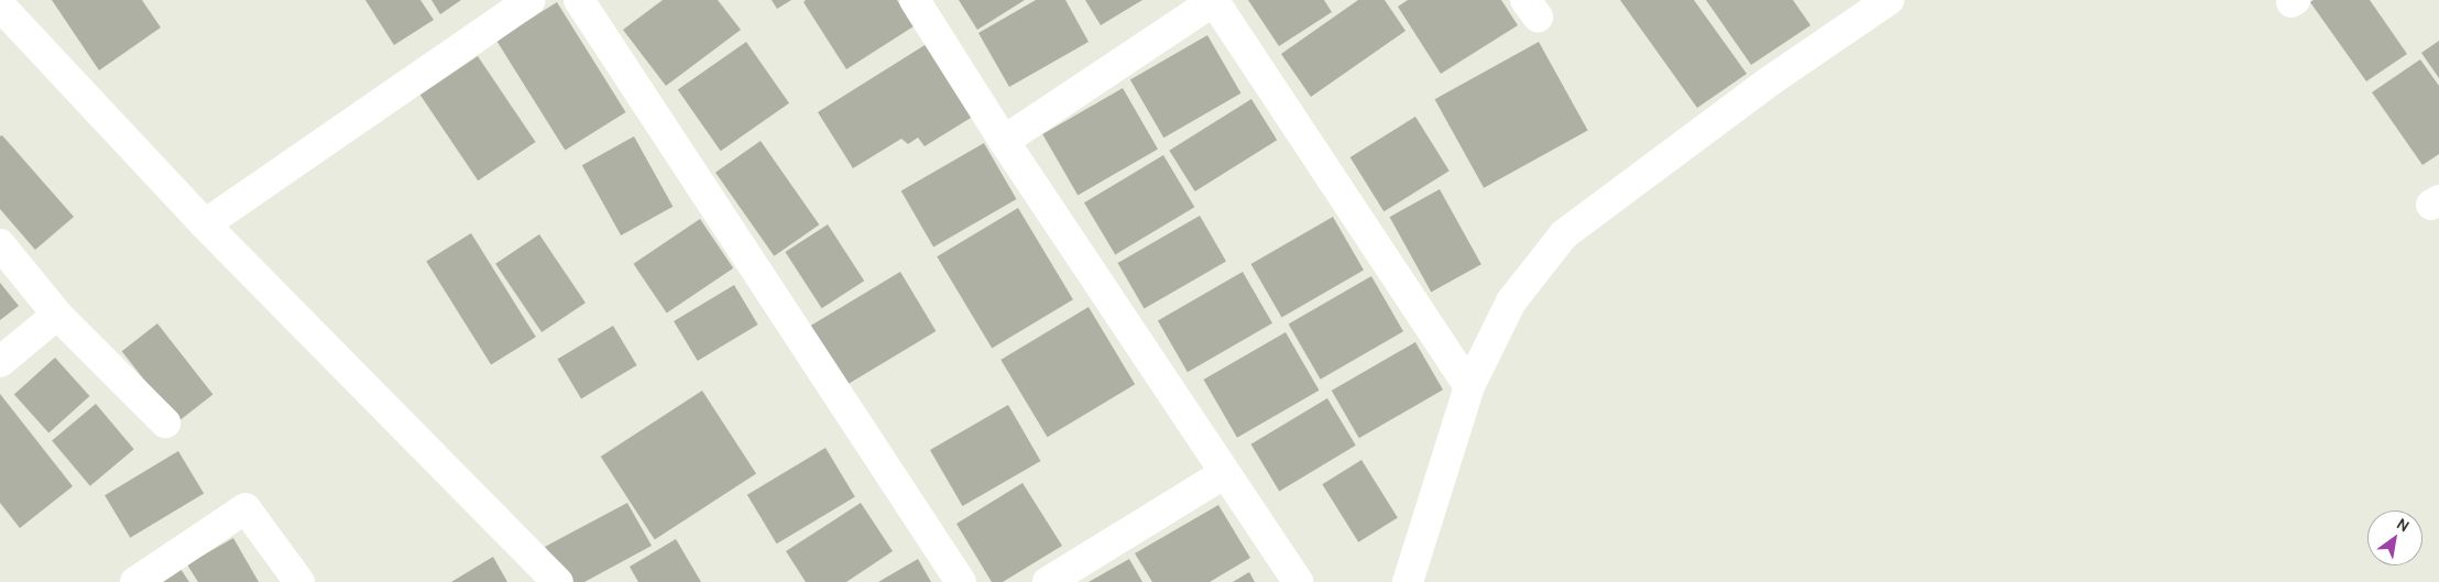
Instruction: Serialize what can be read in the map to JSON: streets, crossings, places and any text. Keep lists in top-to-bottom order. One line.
{"north":"top right"}
